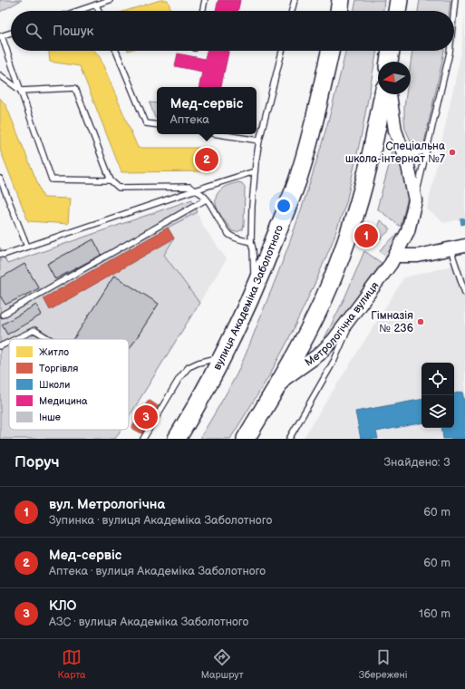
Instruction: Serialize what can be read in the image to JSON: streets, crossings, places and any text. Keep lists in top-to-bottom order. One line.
{"streets":{"highway":["вулиця Академіка Заболотного"],"street":["Метрологічна вулиця"]},"places":["Спеціальна школа-інтернат №7","Гімназія № 236"],"legend":["Житло","Торгівля","Школи","Медицина","Інше"],"north":"left","page":{"search":"Пошук","popup":["Мед-сервіс","Аптека"],"pins":["2","1","3"],"heading":["Поруч","Знайдено: 3"],"list":[{"mark":"1","name":"вул. Метрологічна","note":"Зупинка · вулиця Академіка Заболотного","value":"60 m"},{"mark":"2","name":"Мед-сервіс","note":"Аптека · вулиця Академіка Заболотного","value":"60 m"},{"mark":"3","name":"КЛО","note":"АЗС · вулиця Академіка Заболотного","value":"160 m"}],"nav":["Карта","Маршрут","Збережені"]}}
